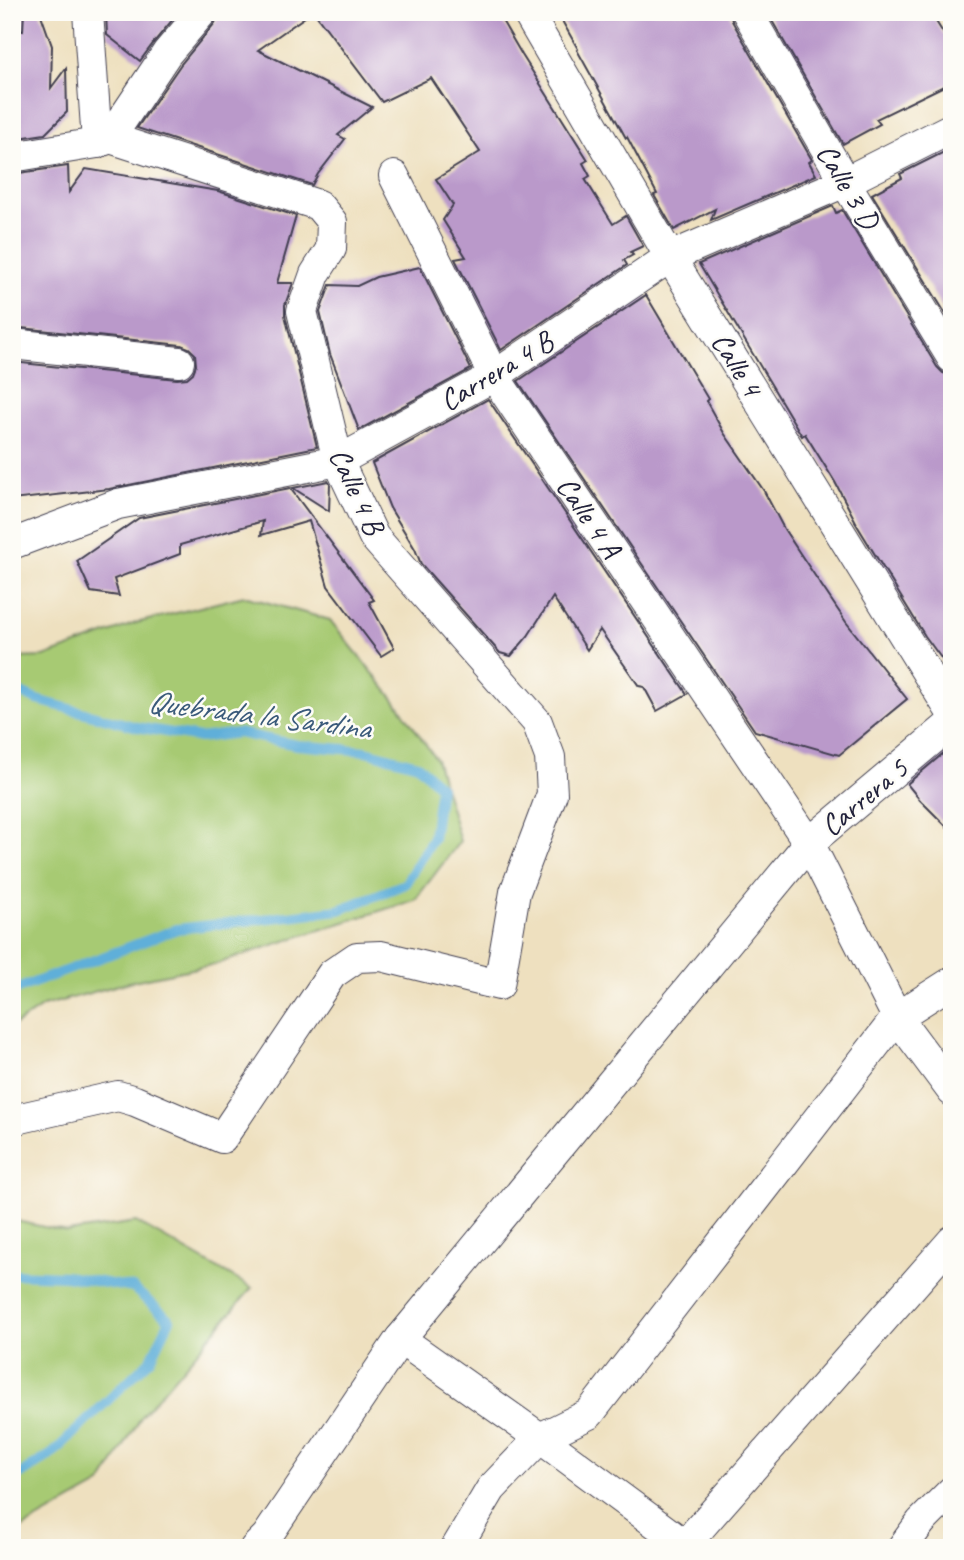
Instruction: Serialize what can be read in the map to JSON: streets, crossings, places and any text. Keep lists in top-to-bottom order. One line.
{"streets":{"street":["Calle 3 D","Calle 4","Carrera 4 B","Calle 4 B","Calle 4 A","Carrera 5"]},"crossings":[["Calle 3 D","Carrera 4 B"],["Calle 4","Carrera 4 B"],["Carrera 4 B","Calle 4 B"],["Carrera 4 B","Calle 4 A"],["Calle 4 A","Carrera 5"]],"water":["Quebrada la Sardina"]}
